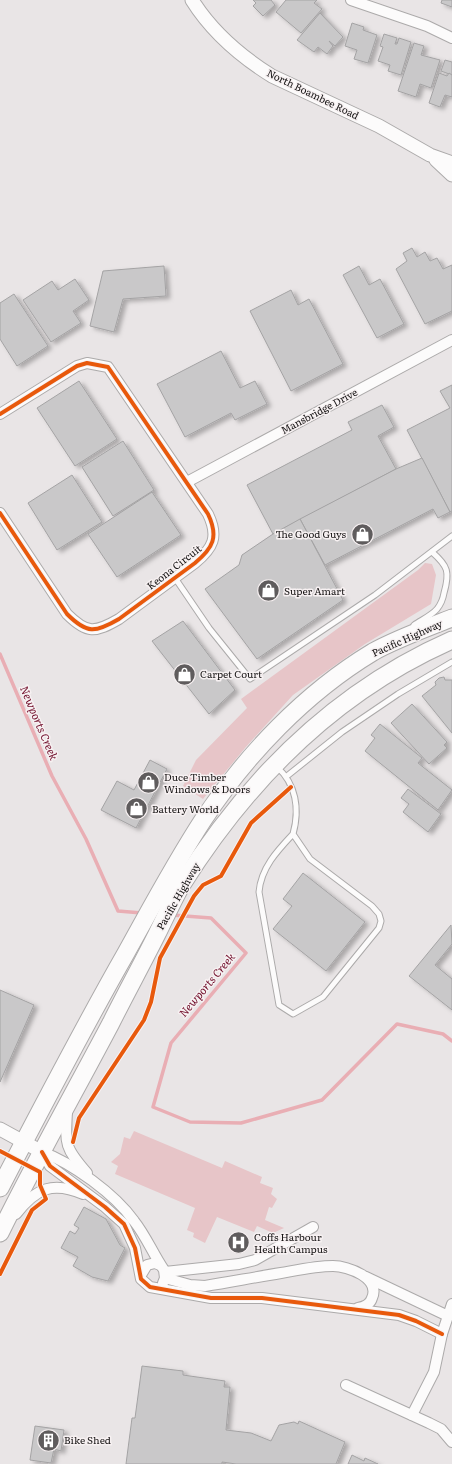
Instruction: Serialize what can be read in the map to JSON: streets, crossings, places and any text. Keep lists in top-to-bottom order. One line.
{"streets":{"highway":["Pacific Highway"],"street":["North Boambee Road","Mansbridge Drive","Keona Circuit"]},"crossings":[["Mansbridge Drive","Keona Circuit"]],"water":["Newports Creek"],"places":{"shop":["The Good Guys","Super Amart","Carpet Court","Duce Timber Windows & Doors","Battery World"],"hospital":["Coffs Harbour Health Campus"],"building":["Bike Shed"]}}
